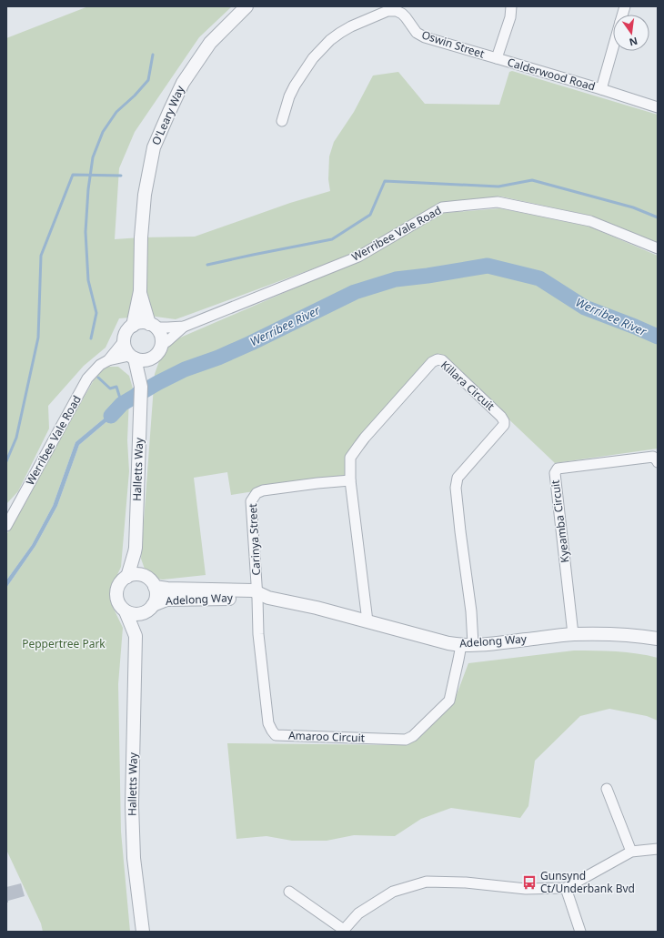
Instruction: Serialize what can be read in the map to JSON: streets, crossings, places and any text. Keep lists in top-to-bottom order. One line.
{"streets":{"street":["Oswin Street","Calderwood Road","O'Leary Way","Werribee Vale Road","Killara Circuit","Halletts Way","Kyeamba Circuit","Carinya Street","Adelong Way","Amaroo Circuit"]},"crossings":[["Oswin Street","Calderwood Road"],["O'Leary Way","Werribee Vale Road"],["O'Leary Way","Halletts Way"],["Werribee Vale Road","Halletts Way"],["Killara Circuit","Carinya Street"],["Killara Circuit","Adelong Way"],["Killara Circuit","Amaroo Circuit"],["Halletts Way","Adelong Way"],["Kyeamba Circuit","Adelong Way"],["Carinya Street","Adelong Way"],["Carinya Street","Amaroo Circuit"],["Adelong Way","Amaroo Circuit"]],"water":["Werribee River"],"parks":["Peppertree Park"],"places":{"bus stop":["Gunsynd Ct/Underbank Bvd"]},"north":"bottom"}
